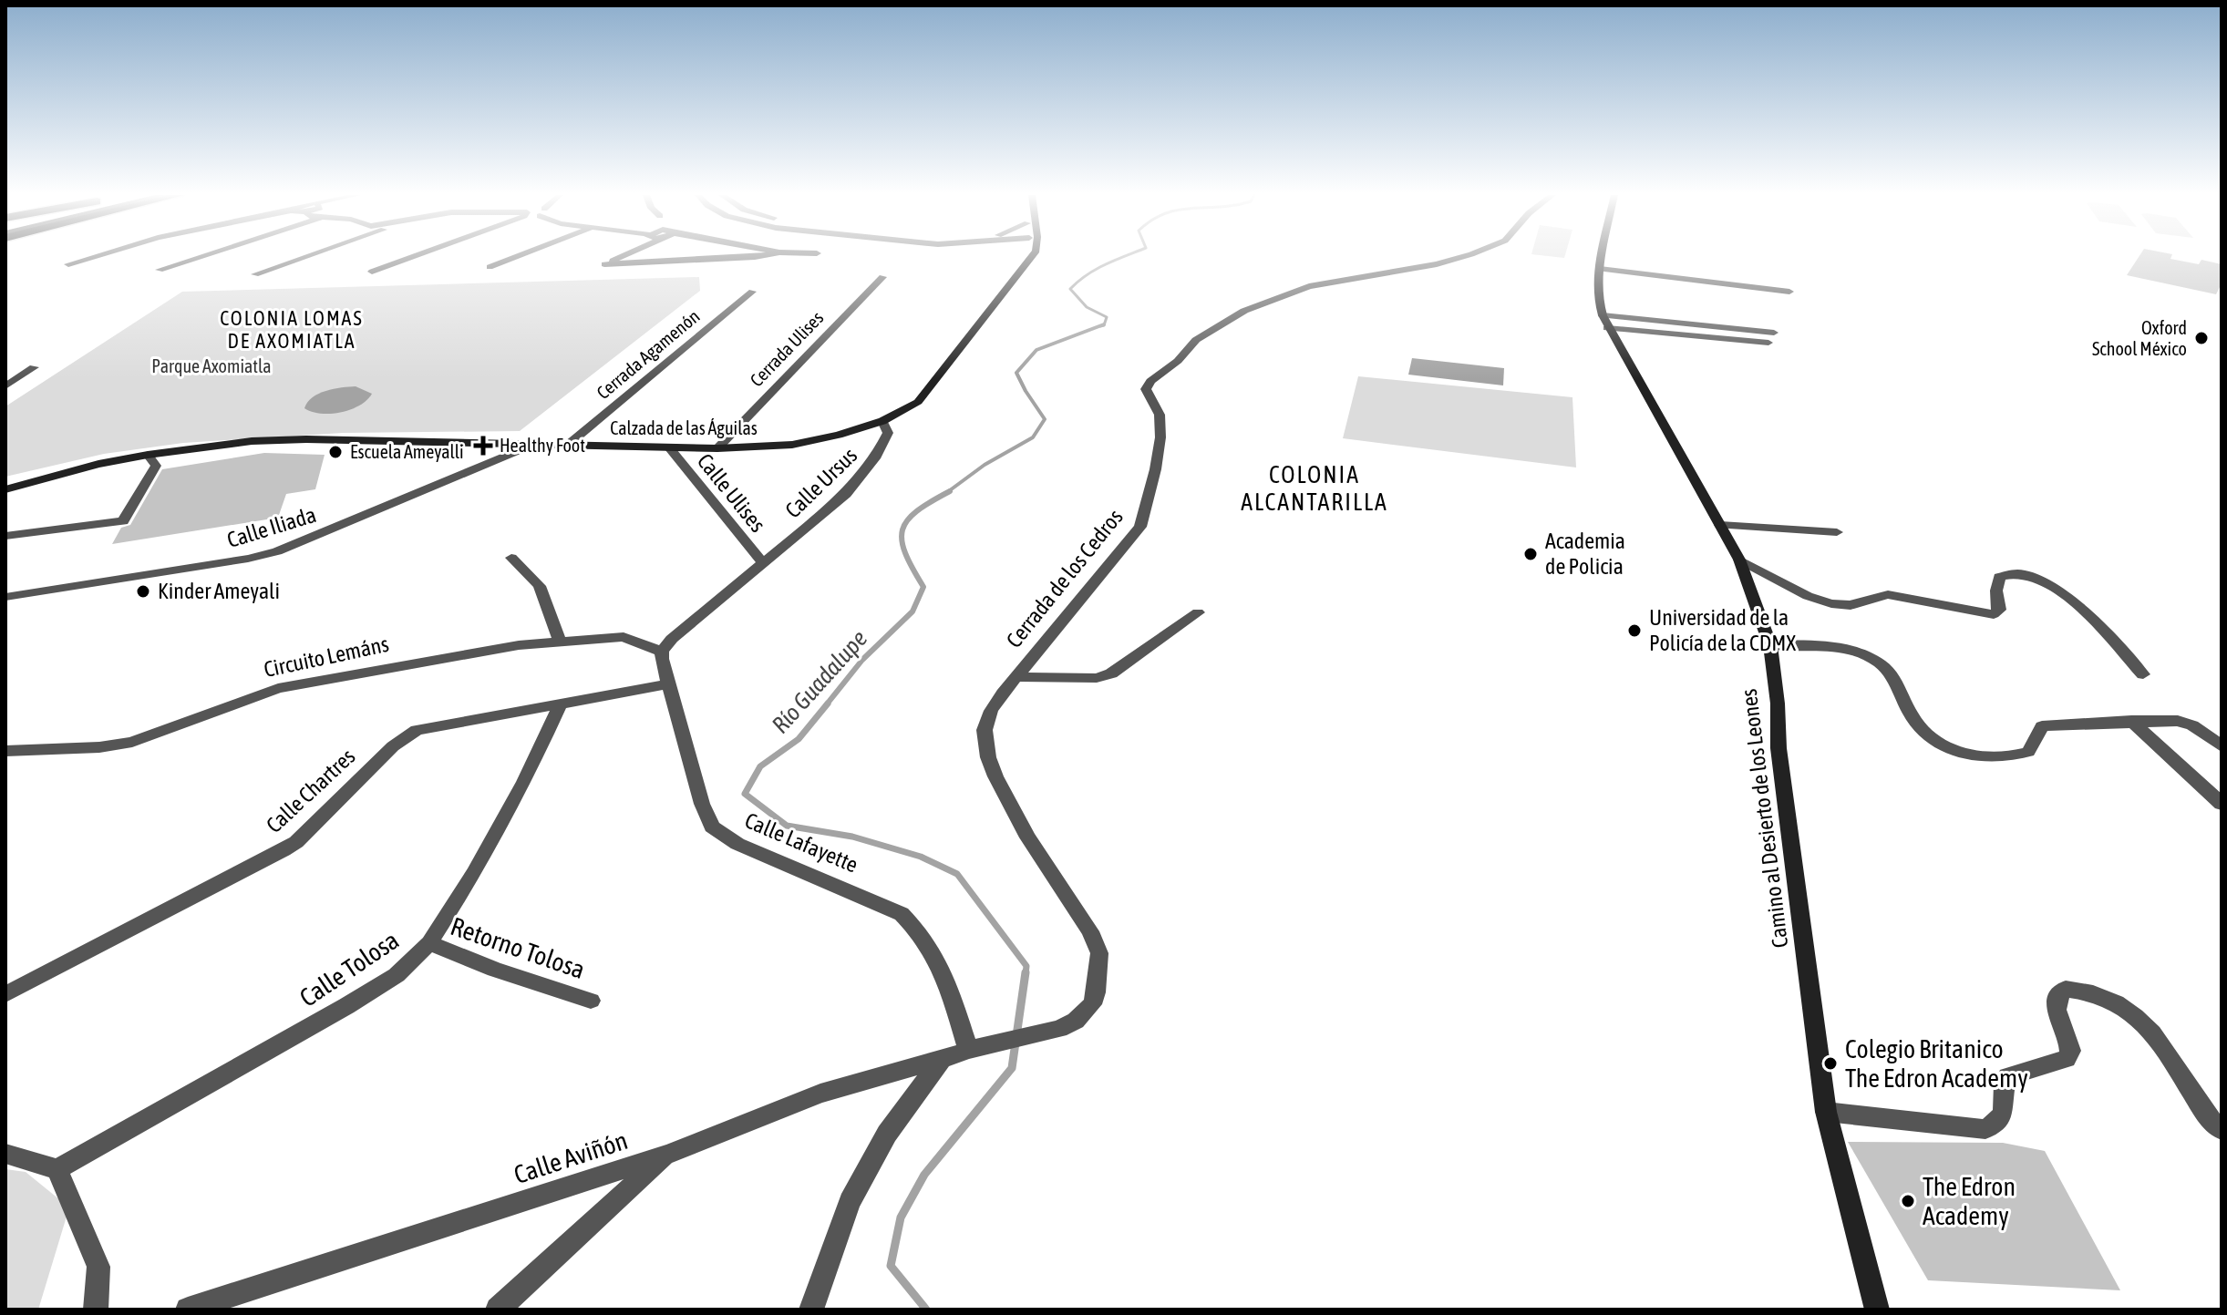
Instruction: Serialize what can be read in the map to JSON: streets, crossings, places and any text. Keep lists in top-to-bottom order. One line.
{"streets":{"main road":["Calzada de las Águilas","Camino al Desierto de los Leones"],"street":["Cerrada Ulises","Cerrada Agamenón","Calle Ursus","Calle Ulises","Calle Iliada","Cerrada de los Cedros","Circuito Lemáns","Calle Chartres","Calle Lafayette","Retorno Tolosa","Calle Tolosa","Calle Aviñón"]},"crossings":[["Cerrada Ulises","Calzada de las Águilas"],["Cerrada Agamenón","Calzada de las Águilas"],["Calzada de las Águilas","Calle Ursus"],["Calzada de las Águilas","Calle Ulises"],["Calzada de las Águilas","Calle Iliada"],["Calle Ursus","Calle Ulises"],["Cerrada de los Cedros","Calle Lafayette"],["Cerrada de los Cedros","Calle Aviñón"],["Circuito Lemáns","Calle Lafayette"],["Calle Chartres","Calle Lafayette"],["Calle Chartres","Calle Tolosa"],["Calle Lafayette","Calle Aviñón"],["Retorno Tolosa","Calle Tolosa"]],"districts":["COLONIA LOMAS DE AXOMIATLA","COLONIA ALCANTARILLA"],"water":["Río Guadalupe"],"parks":["Parque Axomiatla"],"places":{"other":["Oxford School México","Escuela Ameyalli","Academia de Policia","Kinder Ameyali","Universidad de la Policía de la CDMX","Colegio Britanico The Edron Academy","The Edron Academy"],"health":["Healthy Foot"]}}
